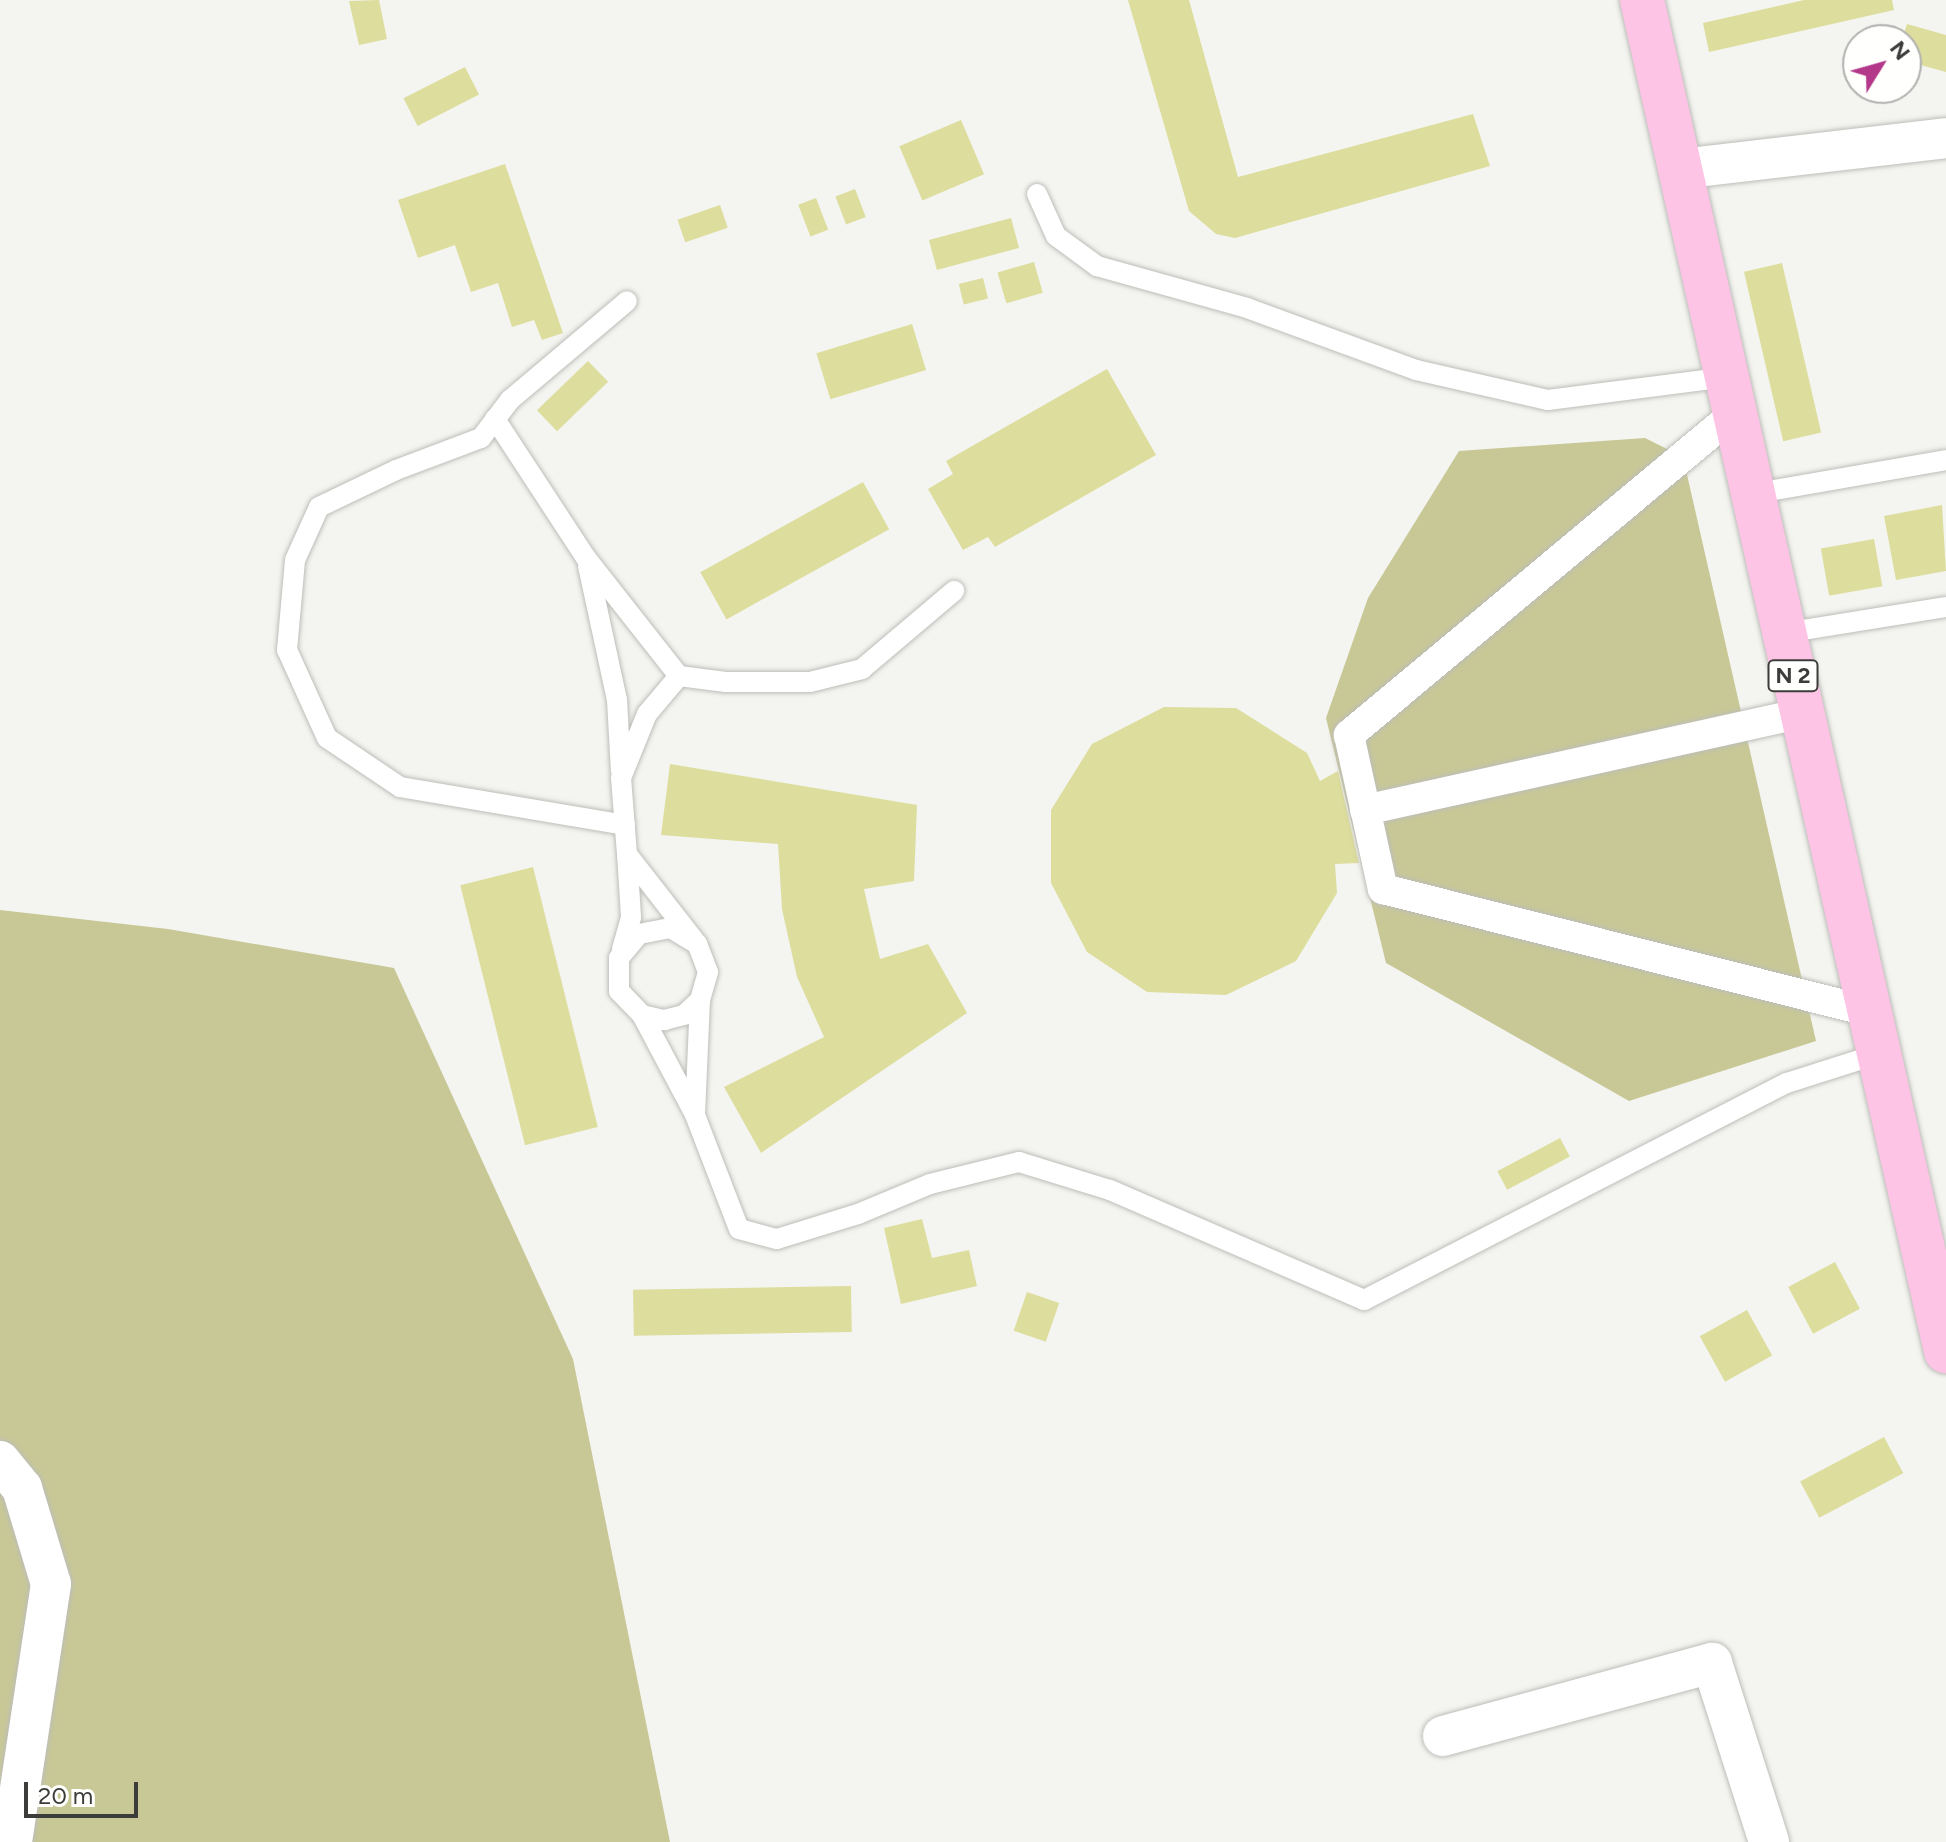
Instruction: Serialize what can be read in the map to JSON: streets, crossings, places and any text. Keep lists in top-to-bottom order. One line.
{"streets":{"main road":["N 2"]},"scale_bar":"20 m","north":"top right"}
